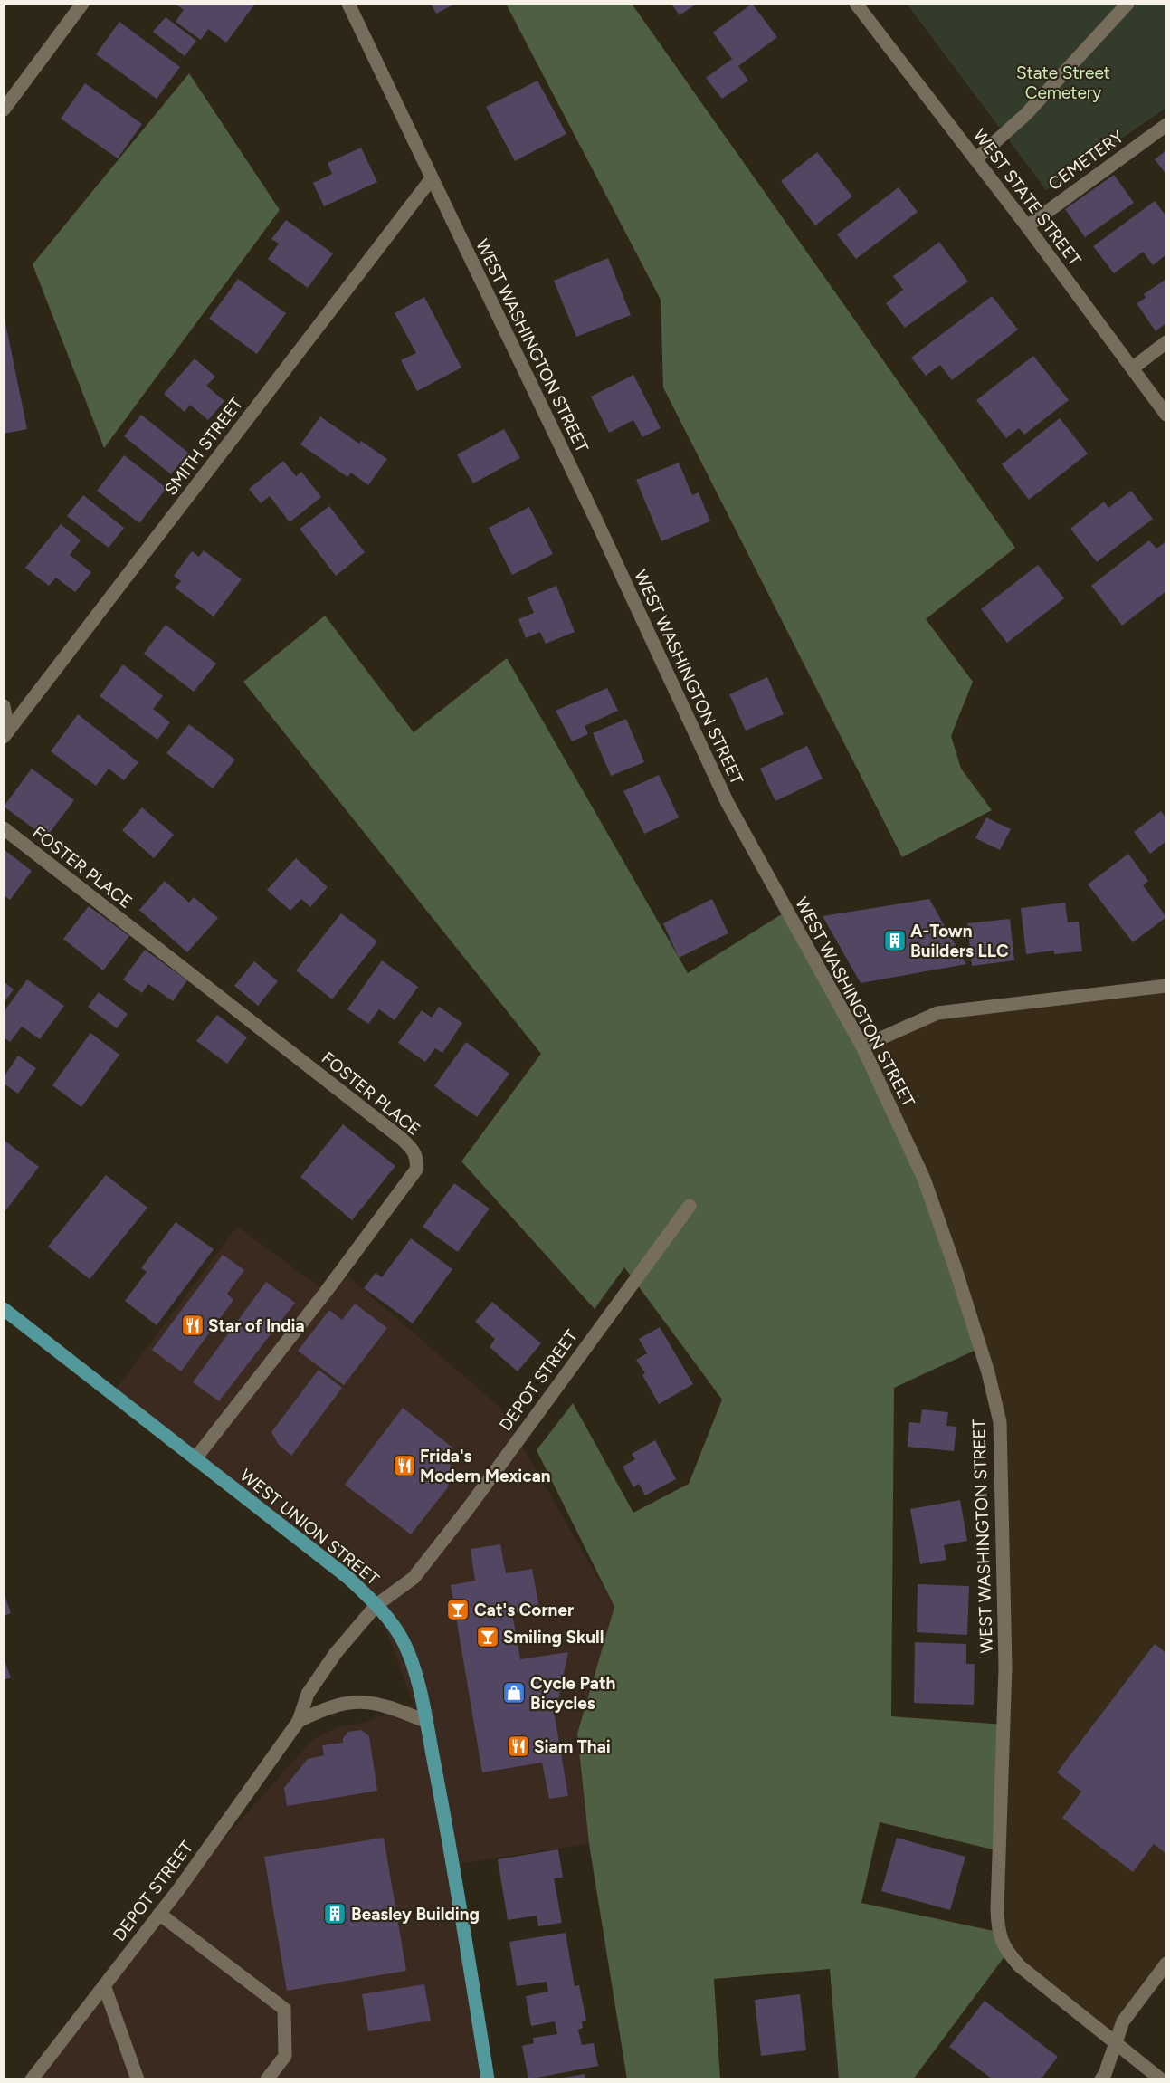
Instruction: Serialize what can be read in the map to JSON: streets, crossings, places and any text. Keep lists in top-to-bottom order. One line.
{"streets":{"main road":["WEST UNION STREET"],"street":["CEMETERY","WEST STATE STREET","WEST WASHINGTON STREET","SMITH STREET","FOSTER PLACE","DEPOT STREET"]},"crossings":[["CEMETERY","WEST STATE STREET"],["WEST WASHINGTON STREET","SMITH STREET"],["FOSTER PLACE","WEST UNION STREET"],["DEPOT STREET","WEST UNION STREET"]],"parks":["State Street Cemetery"],"places":{"building":["A-Town Builders LLC","Beasley Building"],"restaurant":["Star of India","Frida's Modern Mexican","Siam Thai"],"bar":["Cat's Corner","Smiling Skull"],"shop":["Cycle Path Bicycles"]}}
